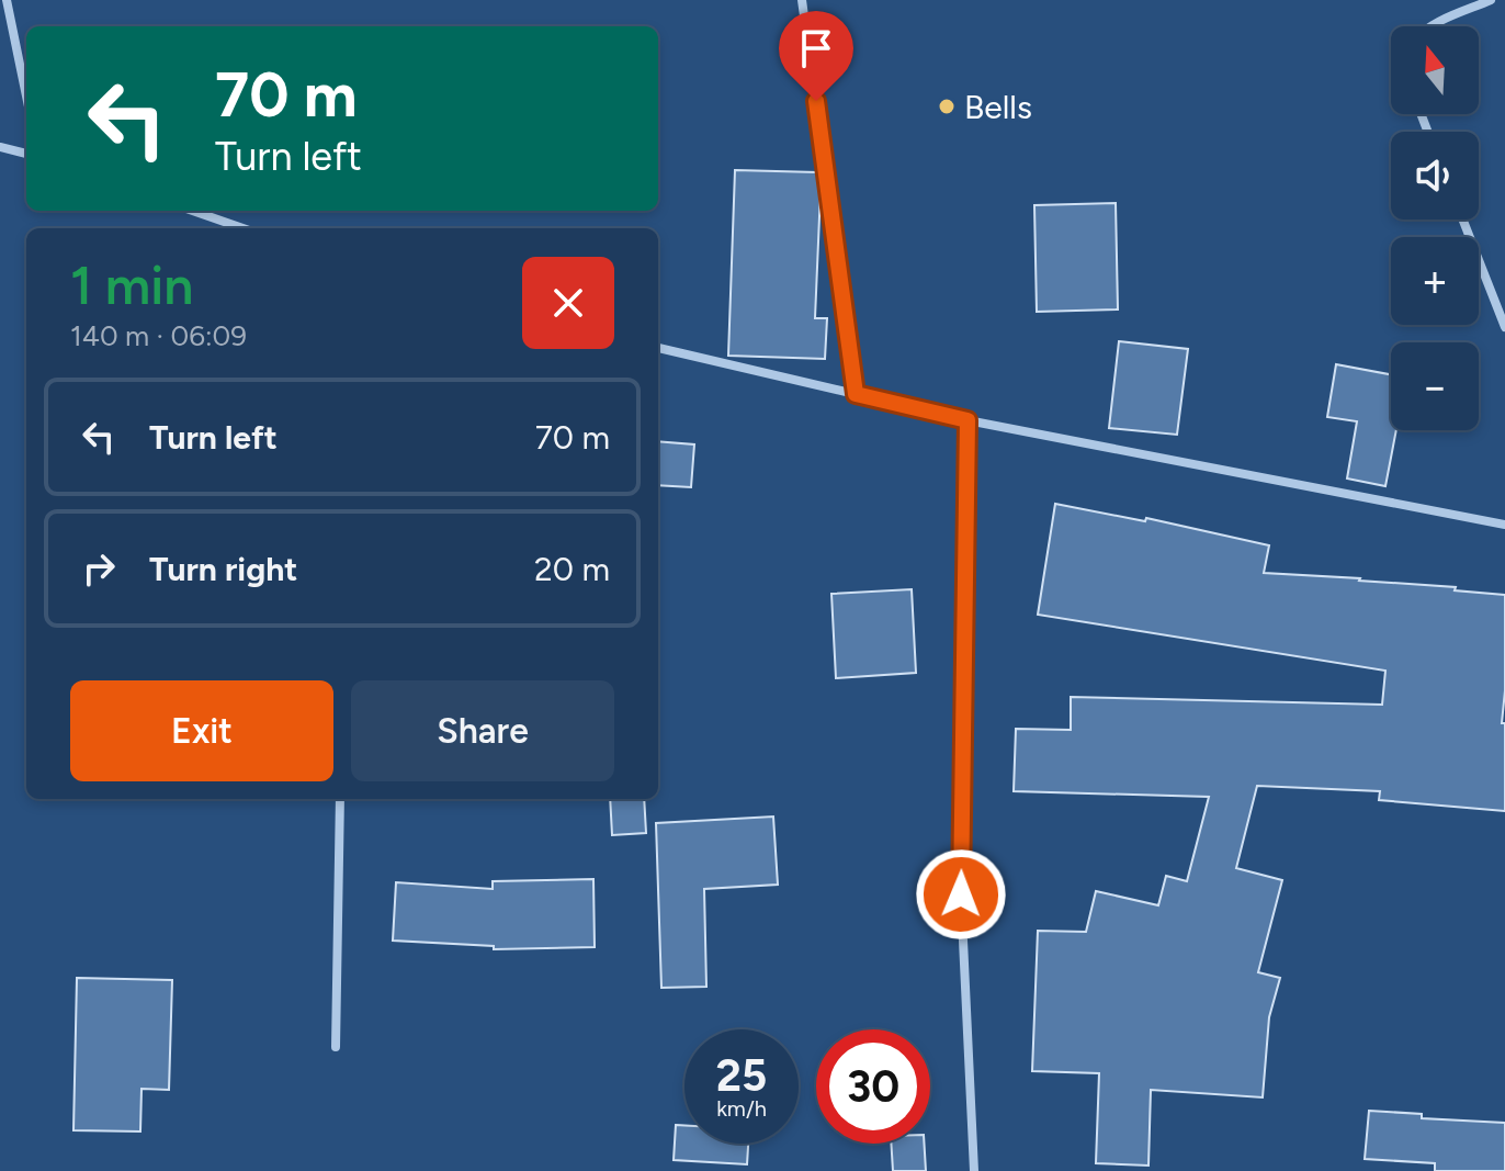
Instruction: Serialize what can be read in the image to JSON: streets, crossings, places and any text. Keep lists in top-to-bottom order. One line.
{"places":["Bells"],"north":"top","page":{"map_buttons":["+","−"],"turn":["70 m","Turn left"],"heading":["1 min","140 m · 06:09"],"list":[{"name":"Turn left","value":"70 m"},{"name":"Turn right","value":"20 m"}],"buttons":["Exit","Share"],"speed":"25 km/h","limit":"30"}}
